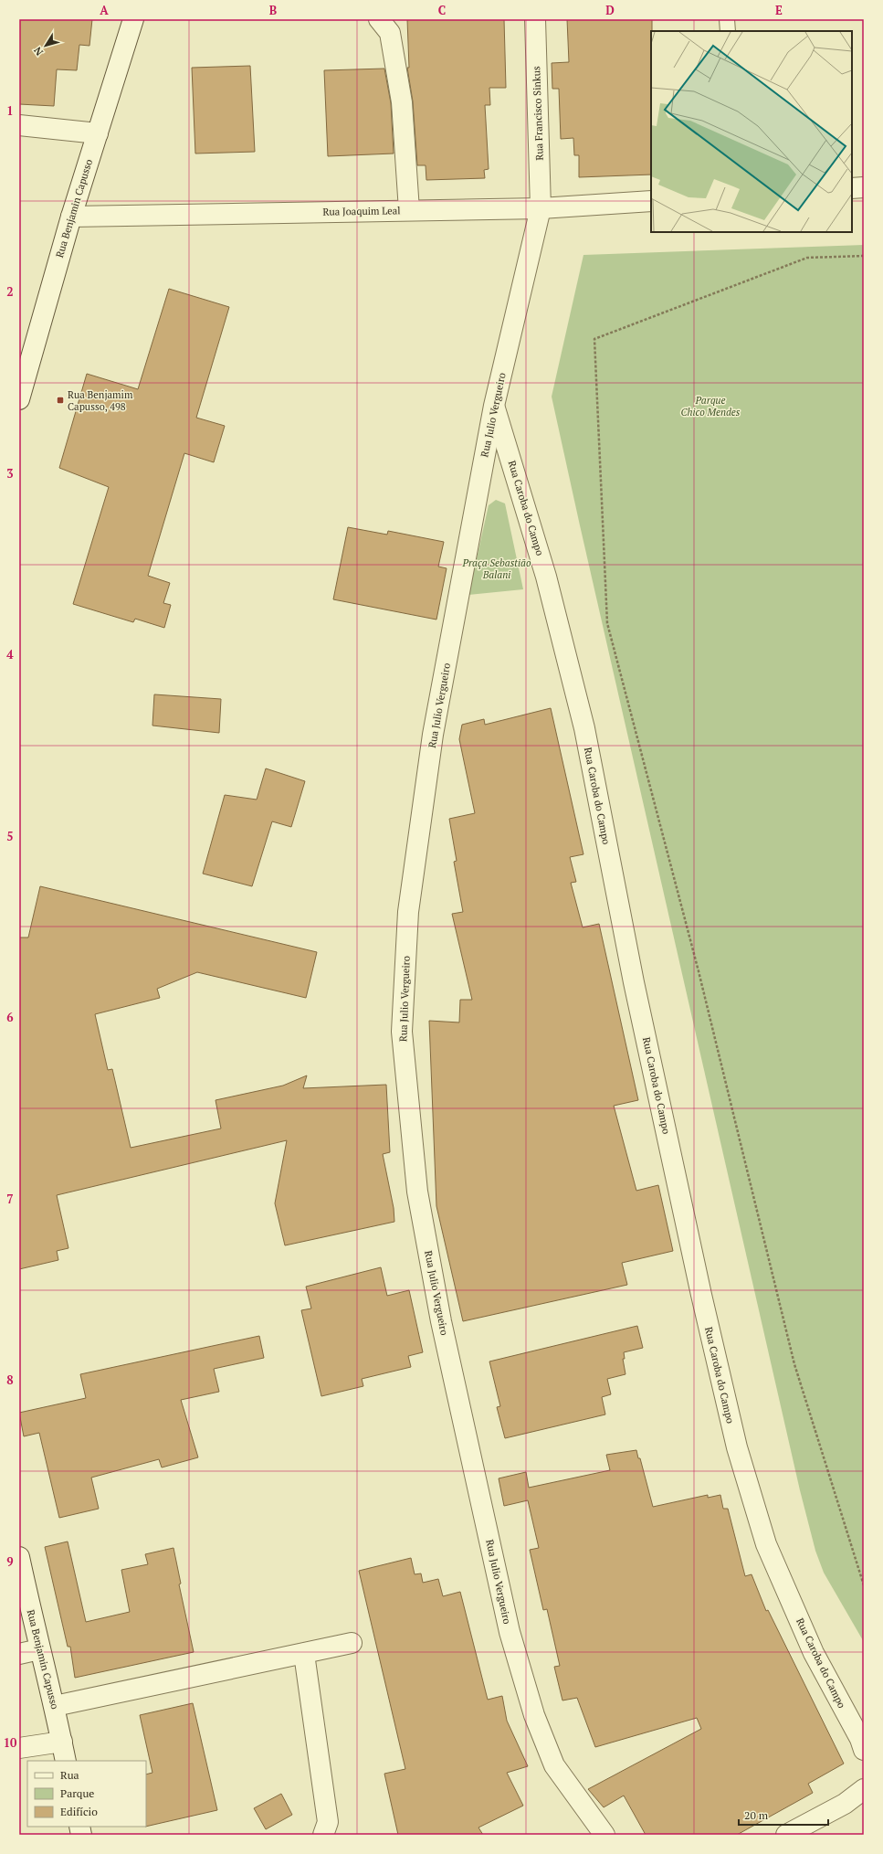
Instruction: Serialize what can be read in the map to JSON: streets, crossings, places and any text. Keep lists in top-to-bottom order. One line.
{"streets":{"street":["Rua Francisco Sinkus","Rua Benjamin Capusso","Rua Joaquim Leal","Rua Julio Vergueiro","Rua Caroba do Campo"]},"crossings":[["Rua Francisco Sinkus","Rua Joaquim Leal"],["Rua Francisco Sinkus","Rua Julio Vergueiro"],["Rua Benjamin Capusso","Rua Joaquim Leal"],["Rua Joaquim Leal","Rua Julio Vergueiro"],["Rua Julio Vergueiro","Rua Caroba do Campo"]],"parks":["Parque Chico Mendes","Praça Sebastião Balani"],"places":{"transit":["Rua Benjamim Capusso, 498"]},"legend":["Rua","Parque","Edifício"],"scale_bar":"20 m","north":"bottom left","grid":{"columns":["A","B","C","D","E"],"rows":["1","2","3","4","5","6","7","8","9","10"]}}
